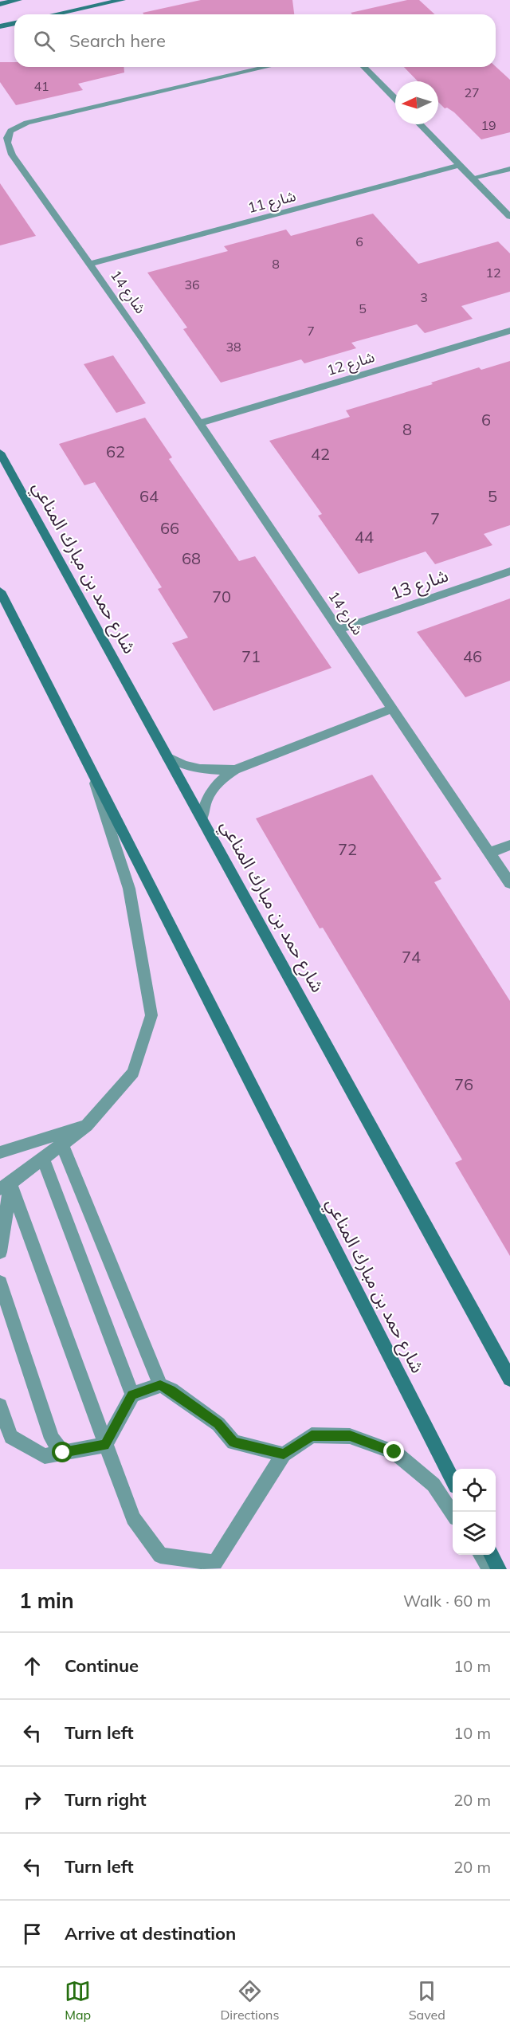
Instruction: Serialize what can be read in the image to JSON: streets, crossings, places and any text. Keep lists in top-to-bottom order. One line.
{"streets":{"street":["شارع 11","شارع 14","شارع 12","شارع حمد بن مبارك المناعي","شارع 13"]},"crossings":[["شارع 11","شارع 14"],["شارع 14","شارع 12"],["شارع 14","شارع 13"]],"house_numbers":["41","27","19","6","8","12","36","3","5","7","38","6","8","62","42","64","5","7","66","44","68","70","71","46","72","74","76"],"north":"left","page":{"search":"Search here","heading":["1 min","Walk · 60 m"],"list":[["Continue","10 m"],["Turn left","10 m"],["Turn right","20 m"],["Turn left","20 m"],"Arrive at destination"],"nav":["Map","Directions","Saved"]}}
